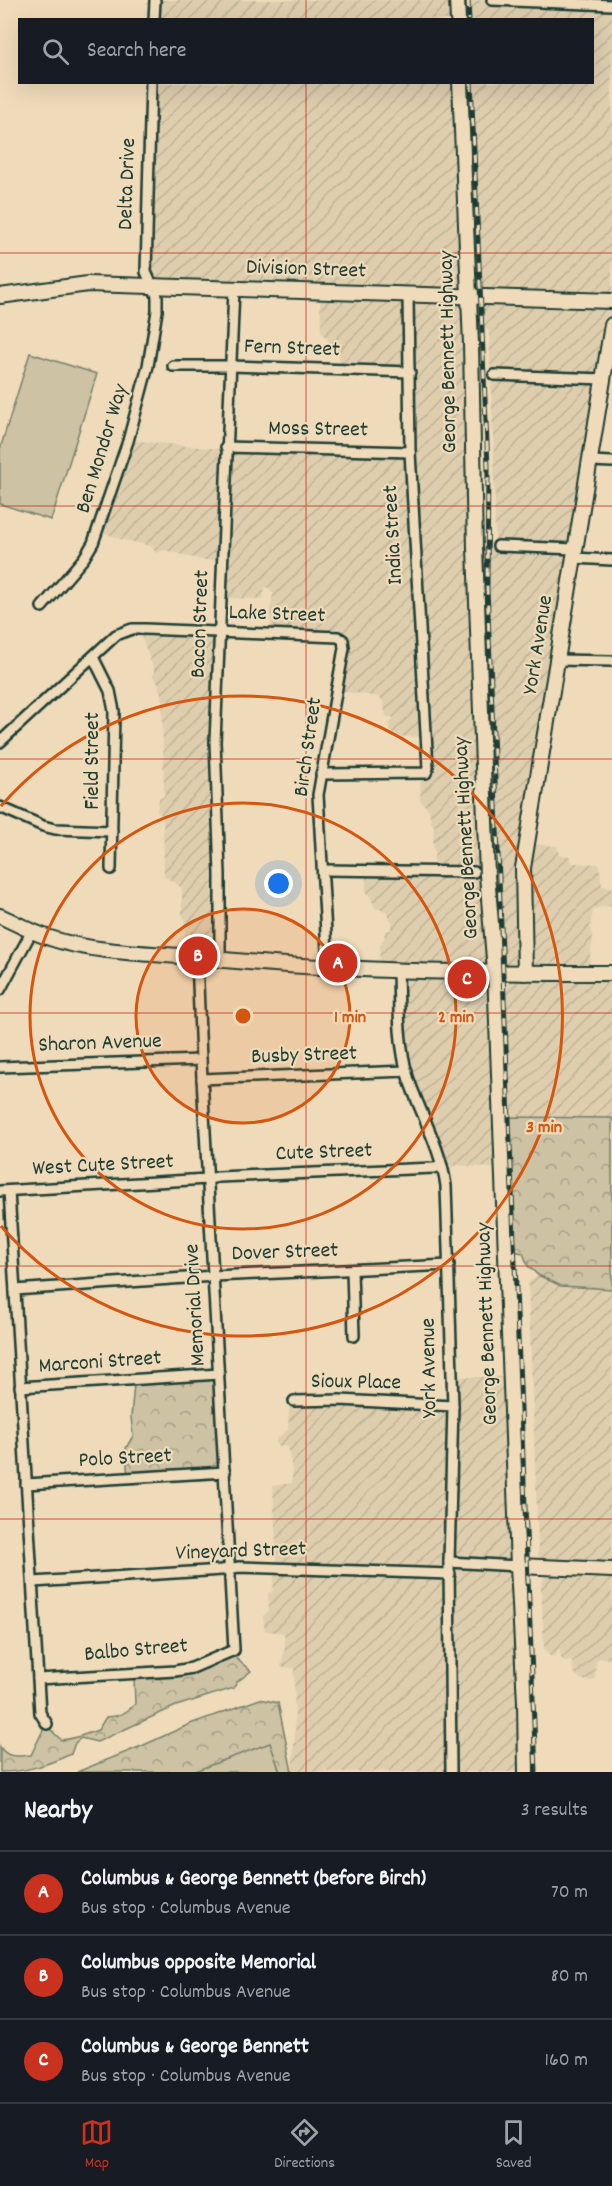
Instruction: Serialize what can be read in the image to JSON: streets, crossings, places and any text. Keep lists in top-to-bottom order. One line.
{"streets":{"main road":["Division Street","George Bennett Highway","York Avenue"],"street":["Delta Drive","Fern Street","Moss Street","Ben Mondor Way","India Street","Lake Street","Bacon Street","Birch Street","Field Street","Sharon Avenue","Busby Street","Cute Street","West Cute Street","Dover Street","Memorial Drive","Marconi Street","Sioux Place","Polo Street","Vineyard Street","Balbo Street"]},"crossings":[["Delta Drive","Division Street"],["Delta Drive","Ben Mondor Way"],["Division Street","George Bennett Highway"],["Division Street","Ben Mondor Way"],["Division Street","India Street"],["Division Street","Bacon Street"],["Fern Street","India Street"],["Fern Street","Bacon Street"],["Moss Street","India Street"],["Moss Street","Bacon Street"],["India Street","Birch Street"],["Lake Street","Bacon Street"],["Lake Street","Birch Street"],["Lake Street","Field Street"],["York Avenue","Busby Street"],["York Avenue","Cute Street"],["York Avenue","Dover Street"],["York Avenue","Sioux Place"],["York Avenue","Vineyard Street"],["Sharon Avenue","Memorial Drive"],["Busby Street","Memorial Drive"],["Cute Street","West Cute Street"],["Cute Street","Memorial Drive"],["West Cute Street","Memorial Drive"],["Dover Street","Memorial Drive"],["Memorial Drive","Marconi Street"],["Memorial Drive","Polo Street"],["Memorial Drive","Vineyard Street"],["Memorial Drive","Balbo Street"]],"page":{"search":"Search here","pins":["B","A","C"],"heading":["Nearby","3 results"],"list":[{"mark":"A","name":"Columbus & George Bennett (before Birch)","note":"Bus stop · Columbus Avenue","value":"70 m"},{"mark":"B","name":"Columbus opposite Memorial","note":"Bus stop · Columbus Avenue","value":"80 m"},{"mark":"C","name":"Columbus & George Bennett","note":"Bus stop · Columbus Avenue","value":"160 m"}],"nav":["Map","Directions","Saved"]},"rings":["1 min","2 min","3 min"]}
